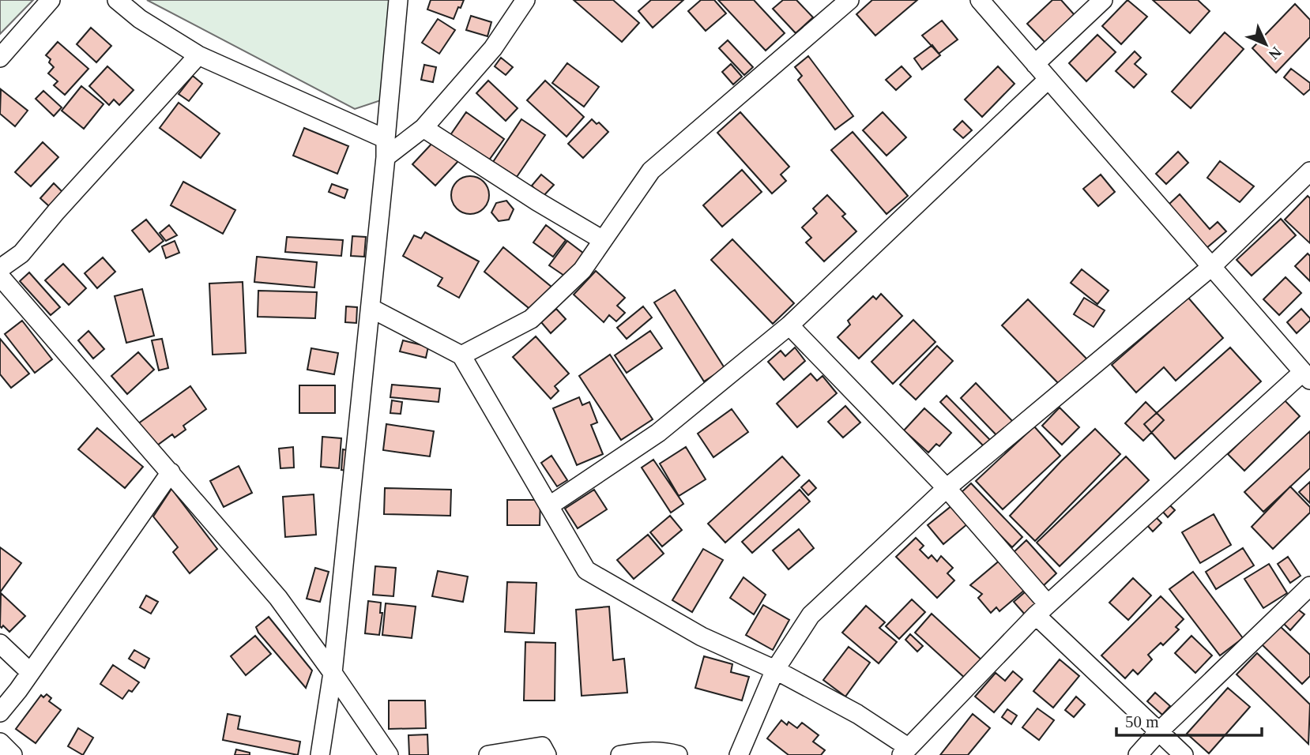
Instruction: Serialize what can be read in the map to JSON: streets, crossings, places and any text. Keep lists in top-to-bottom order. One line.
{"scale_bar":"50 m","north":"bottom right"}
